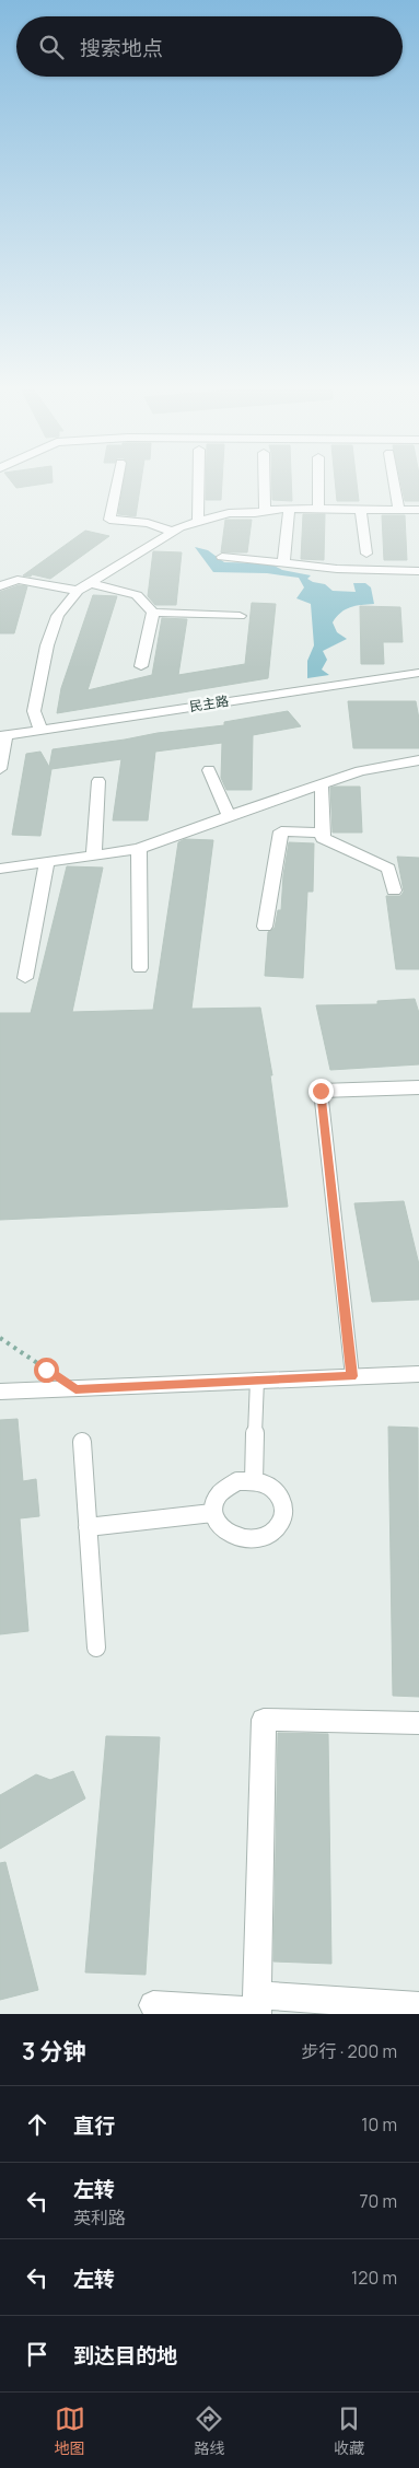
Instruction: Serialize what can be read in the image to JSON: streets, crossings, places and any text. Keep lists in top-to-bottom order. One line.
{"streets":{"street":["民主路"]},"page":{"search":"搜索地点","heading":["3 分钟","步行 · 200 m"],"list":[["直行","10 m"],["左转","英利路","70 m"],["左转","120 m"],"到达目的地"],"nav":["地图","路线","收藏"]}}
